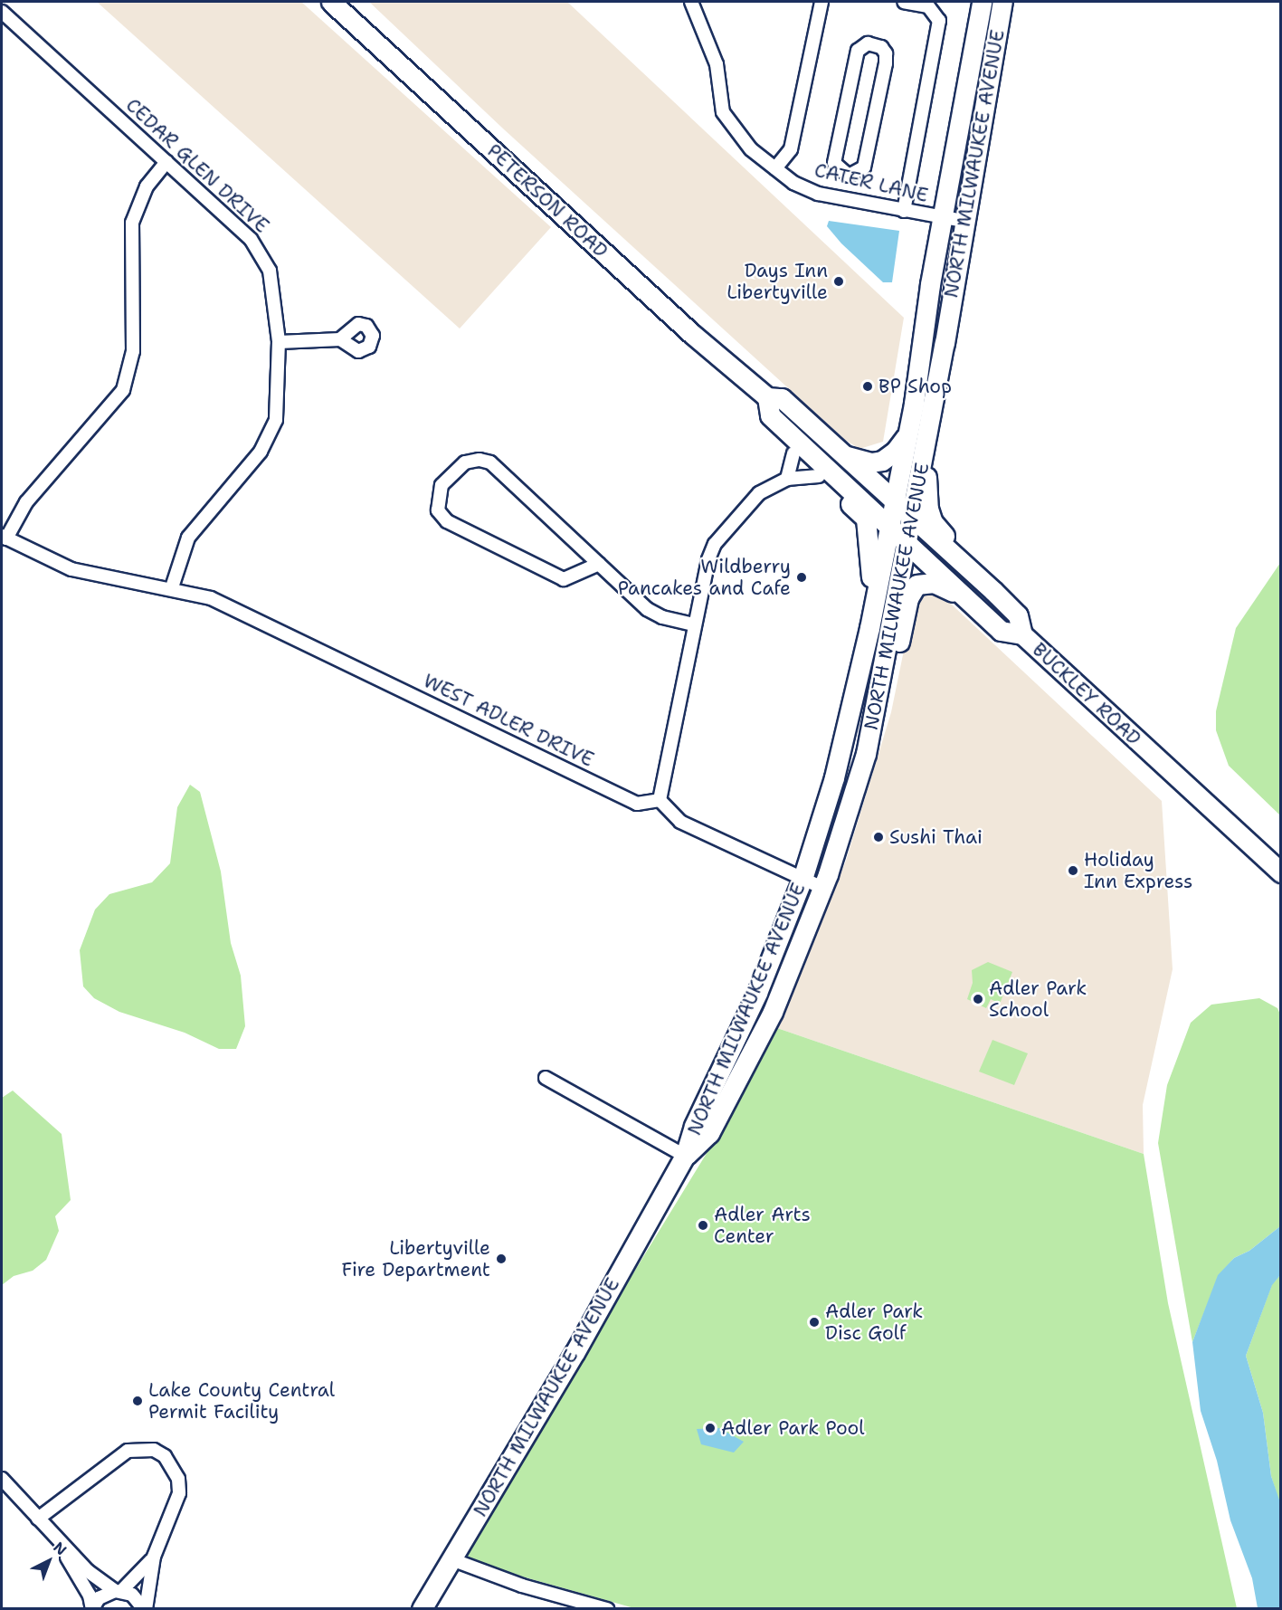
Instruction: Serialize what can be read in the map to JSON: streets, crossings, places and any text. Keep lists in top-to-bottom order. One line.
{"streets":{"main road":["NORTH MILWAUKEE AVENUE","PETERSON ROAD","BUCKLEY ROAD"],"street":["CEDAR GLEN DRIVE","CATER LANE","WEST ADLER DRIVE"]},"crossings":[["NORTH MILWAUKEE AVENUE","CATER LANE"],["NORTH MILWAUKEE AVENUE","PETERSON ROAD"],["NORTH MILWAUKEE AVENUE","BUCKLEY ROAD"],["CEDAR GLEN DRIVE","WEST ADLER DRIVE"],["PETERSON ROAD","BUCKLEY ROAD"]],"places":["Days Inn Libertyville","BP Shop","Wildberry Pancakes and Cafe","Sushi Thai","Holiday Inn Express","Adler Park School","Adler Arts Center","Libertyville Fire Department","Adler Park Disc Golf","Lake County Central Permit Facility","Adler Park Pool"],"north":"top right"}
